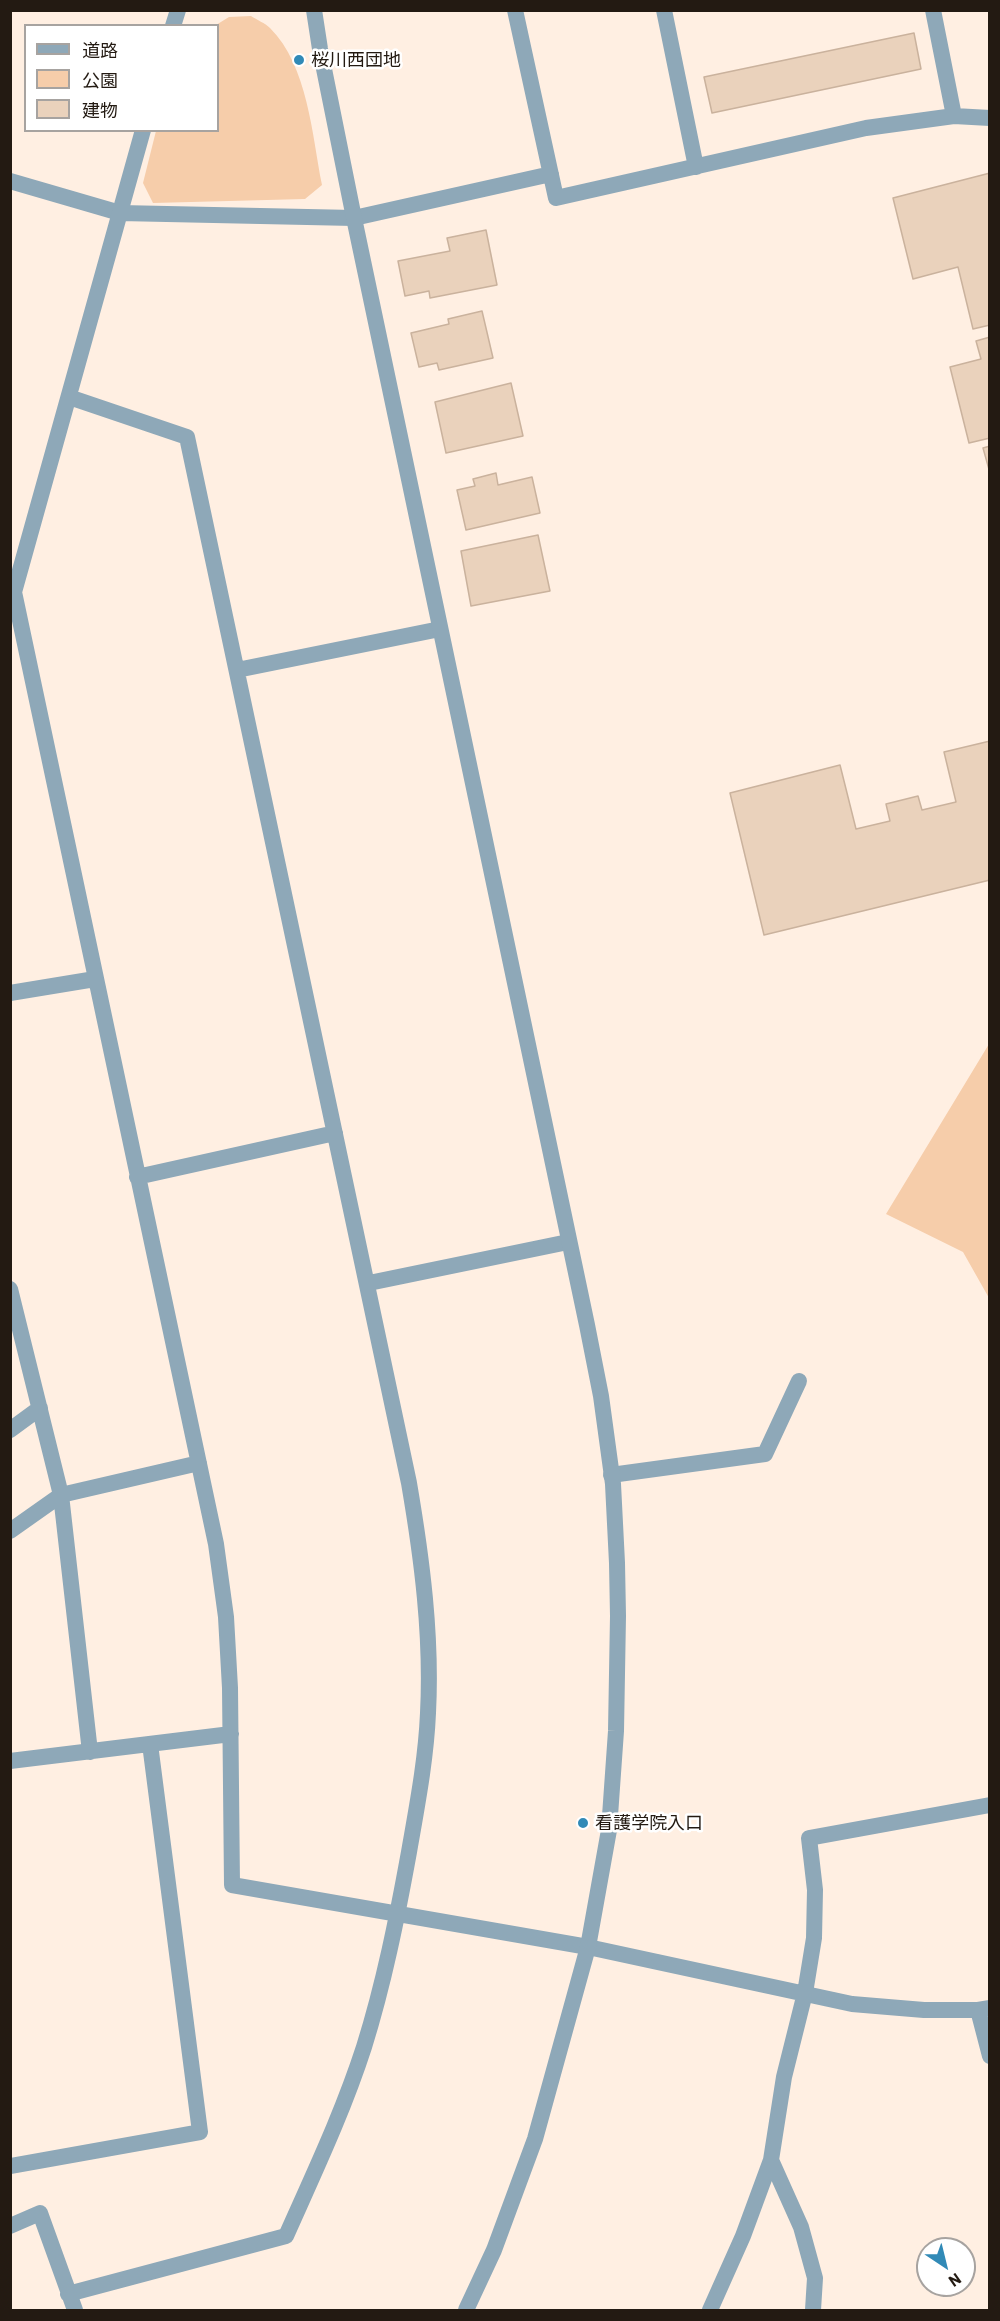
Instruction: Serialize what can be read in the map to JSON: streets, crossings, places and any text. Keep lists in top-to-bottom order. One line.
{"places":["桜川西団地","看護学院入口"],"legend":["道路","公園","建物"],"north":"bottom right"}
